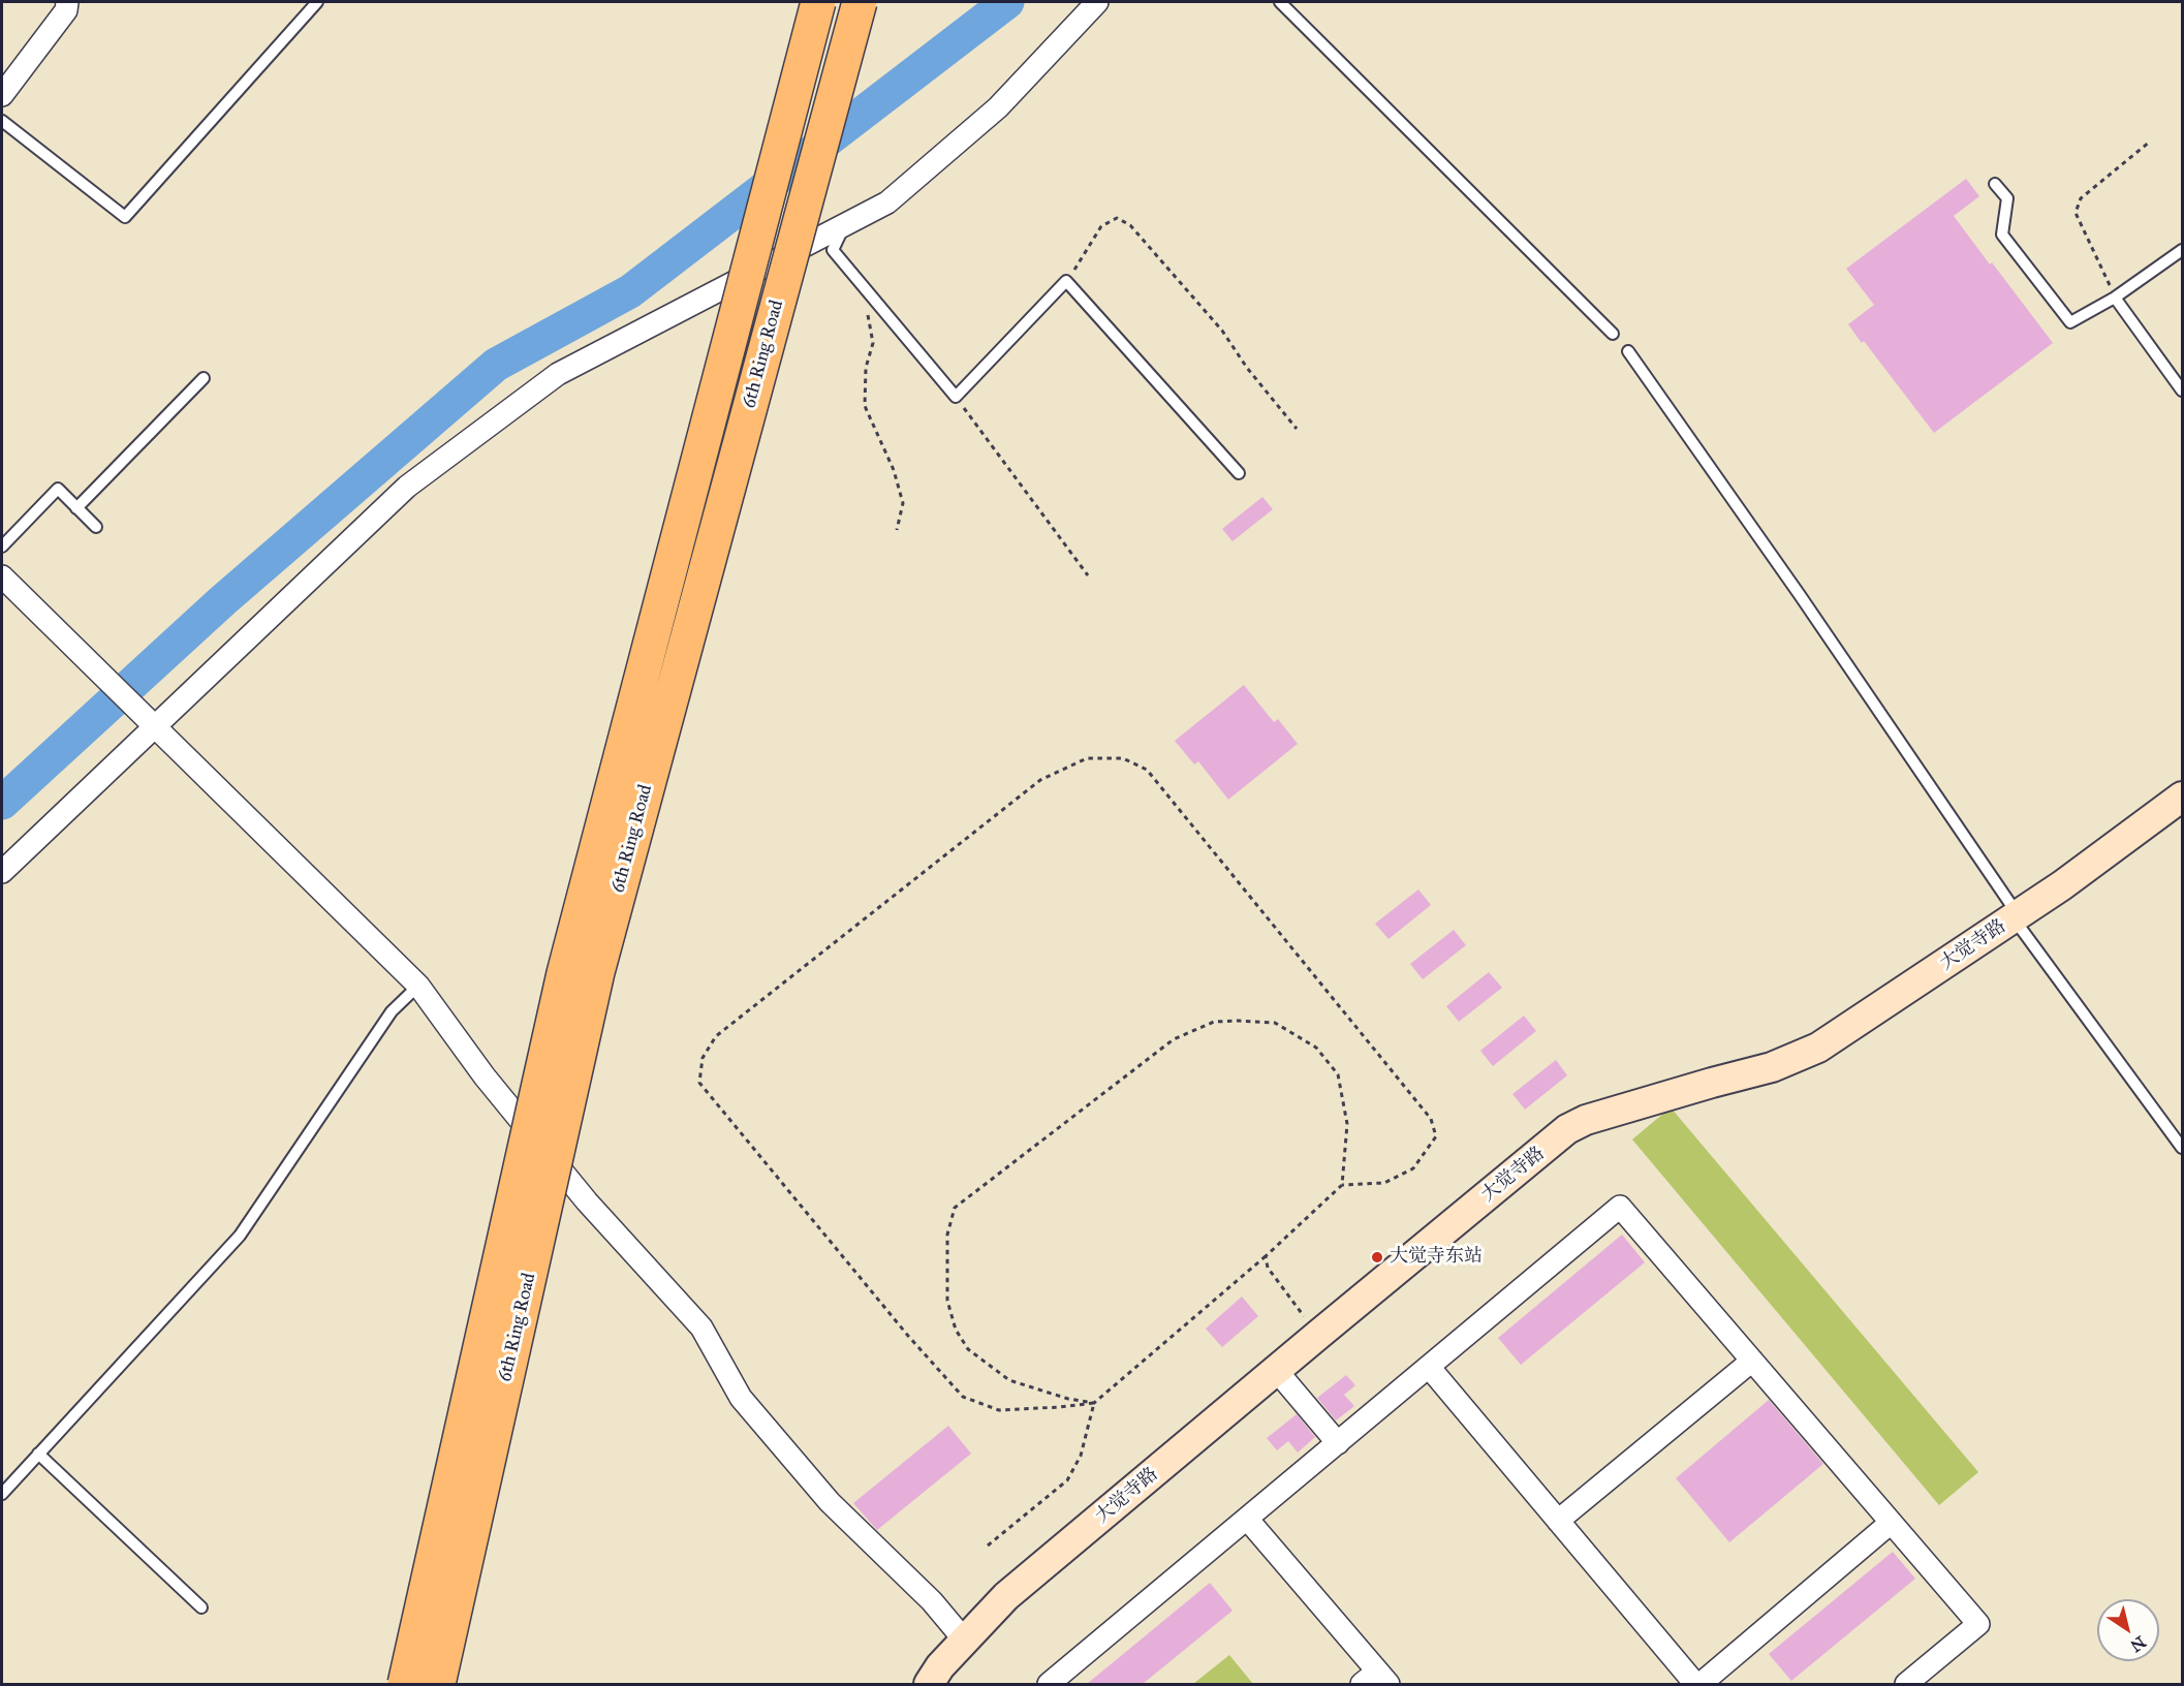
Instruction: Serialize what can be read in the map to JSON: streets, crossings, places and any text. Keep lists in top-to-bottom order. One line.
{"streets":{"highway":["6th Ring Road"],"main road":["大觉寺路"]},"places":["大觉寺东站"],"north":"bottom right"}
